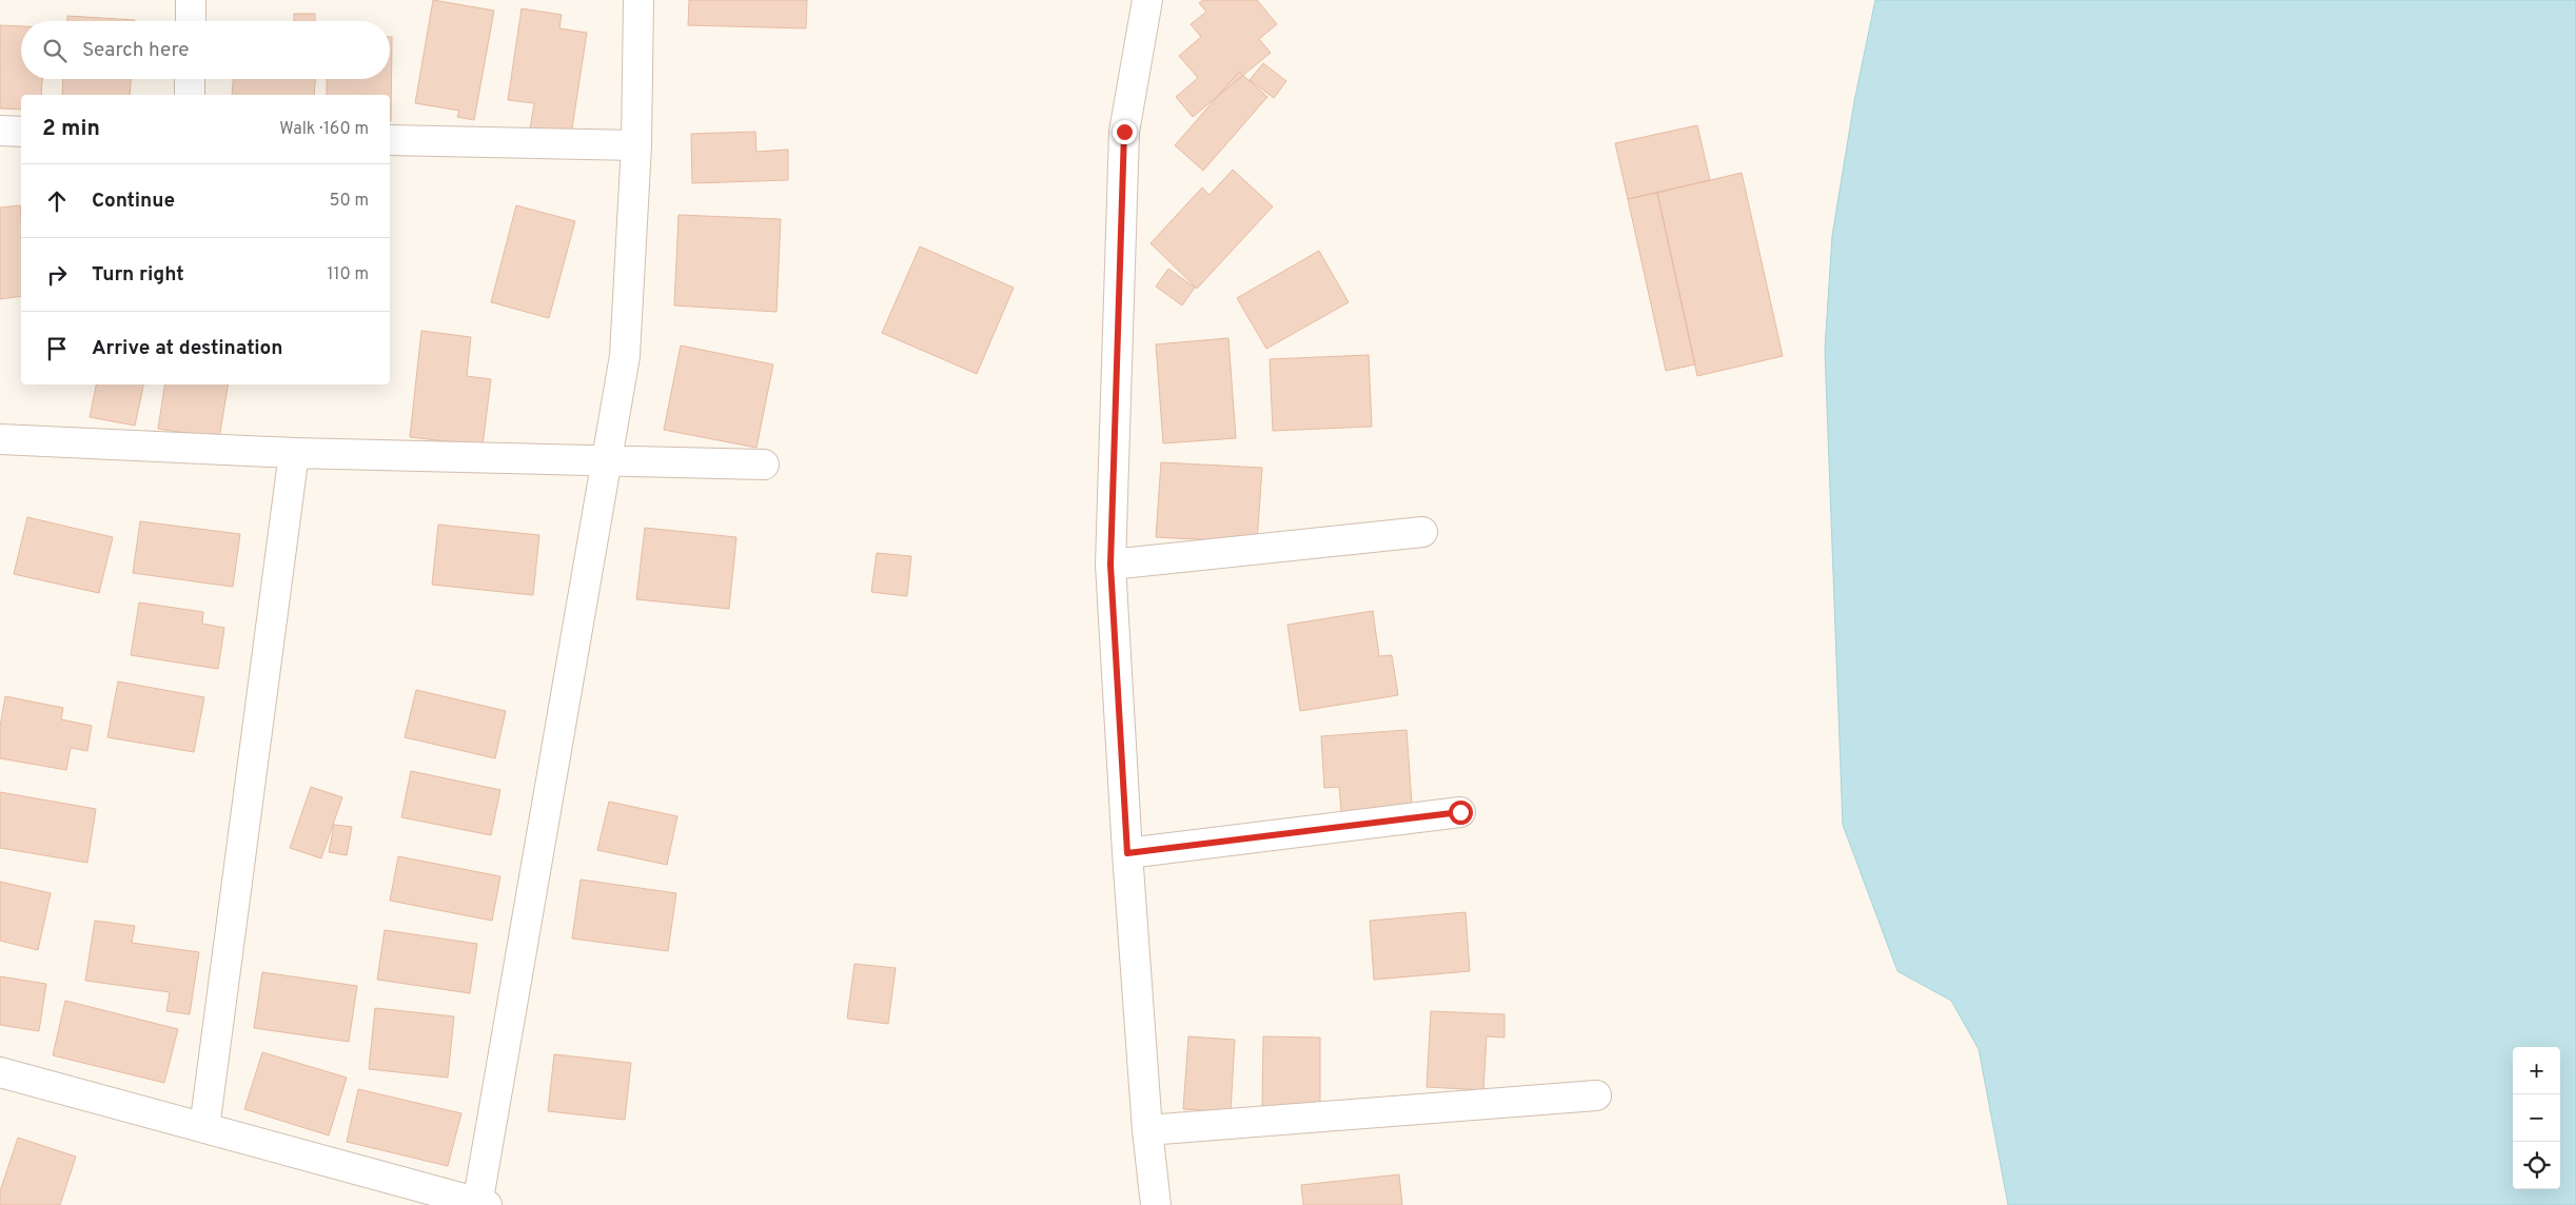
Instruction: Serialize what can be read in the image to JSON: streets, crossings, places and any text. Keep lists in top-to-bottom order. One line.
{"page":{"search":"Search here","heading":["2 min","Walk · 160 m"],"list":[["Continue","50 m"],["Turn right","110 m"],"Arrive at destination"],"map_buttons":["+","−"]}}
